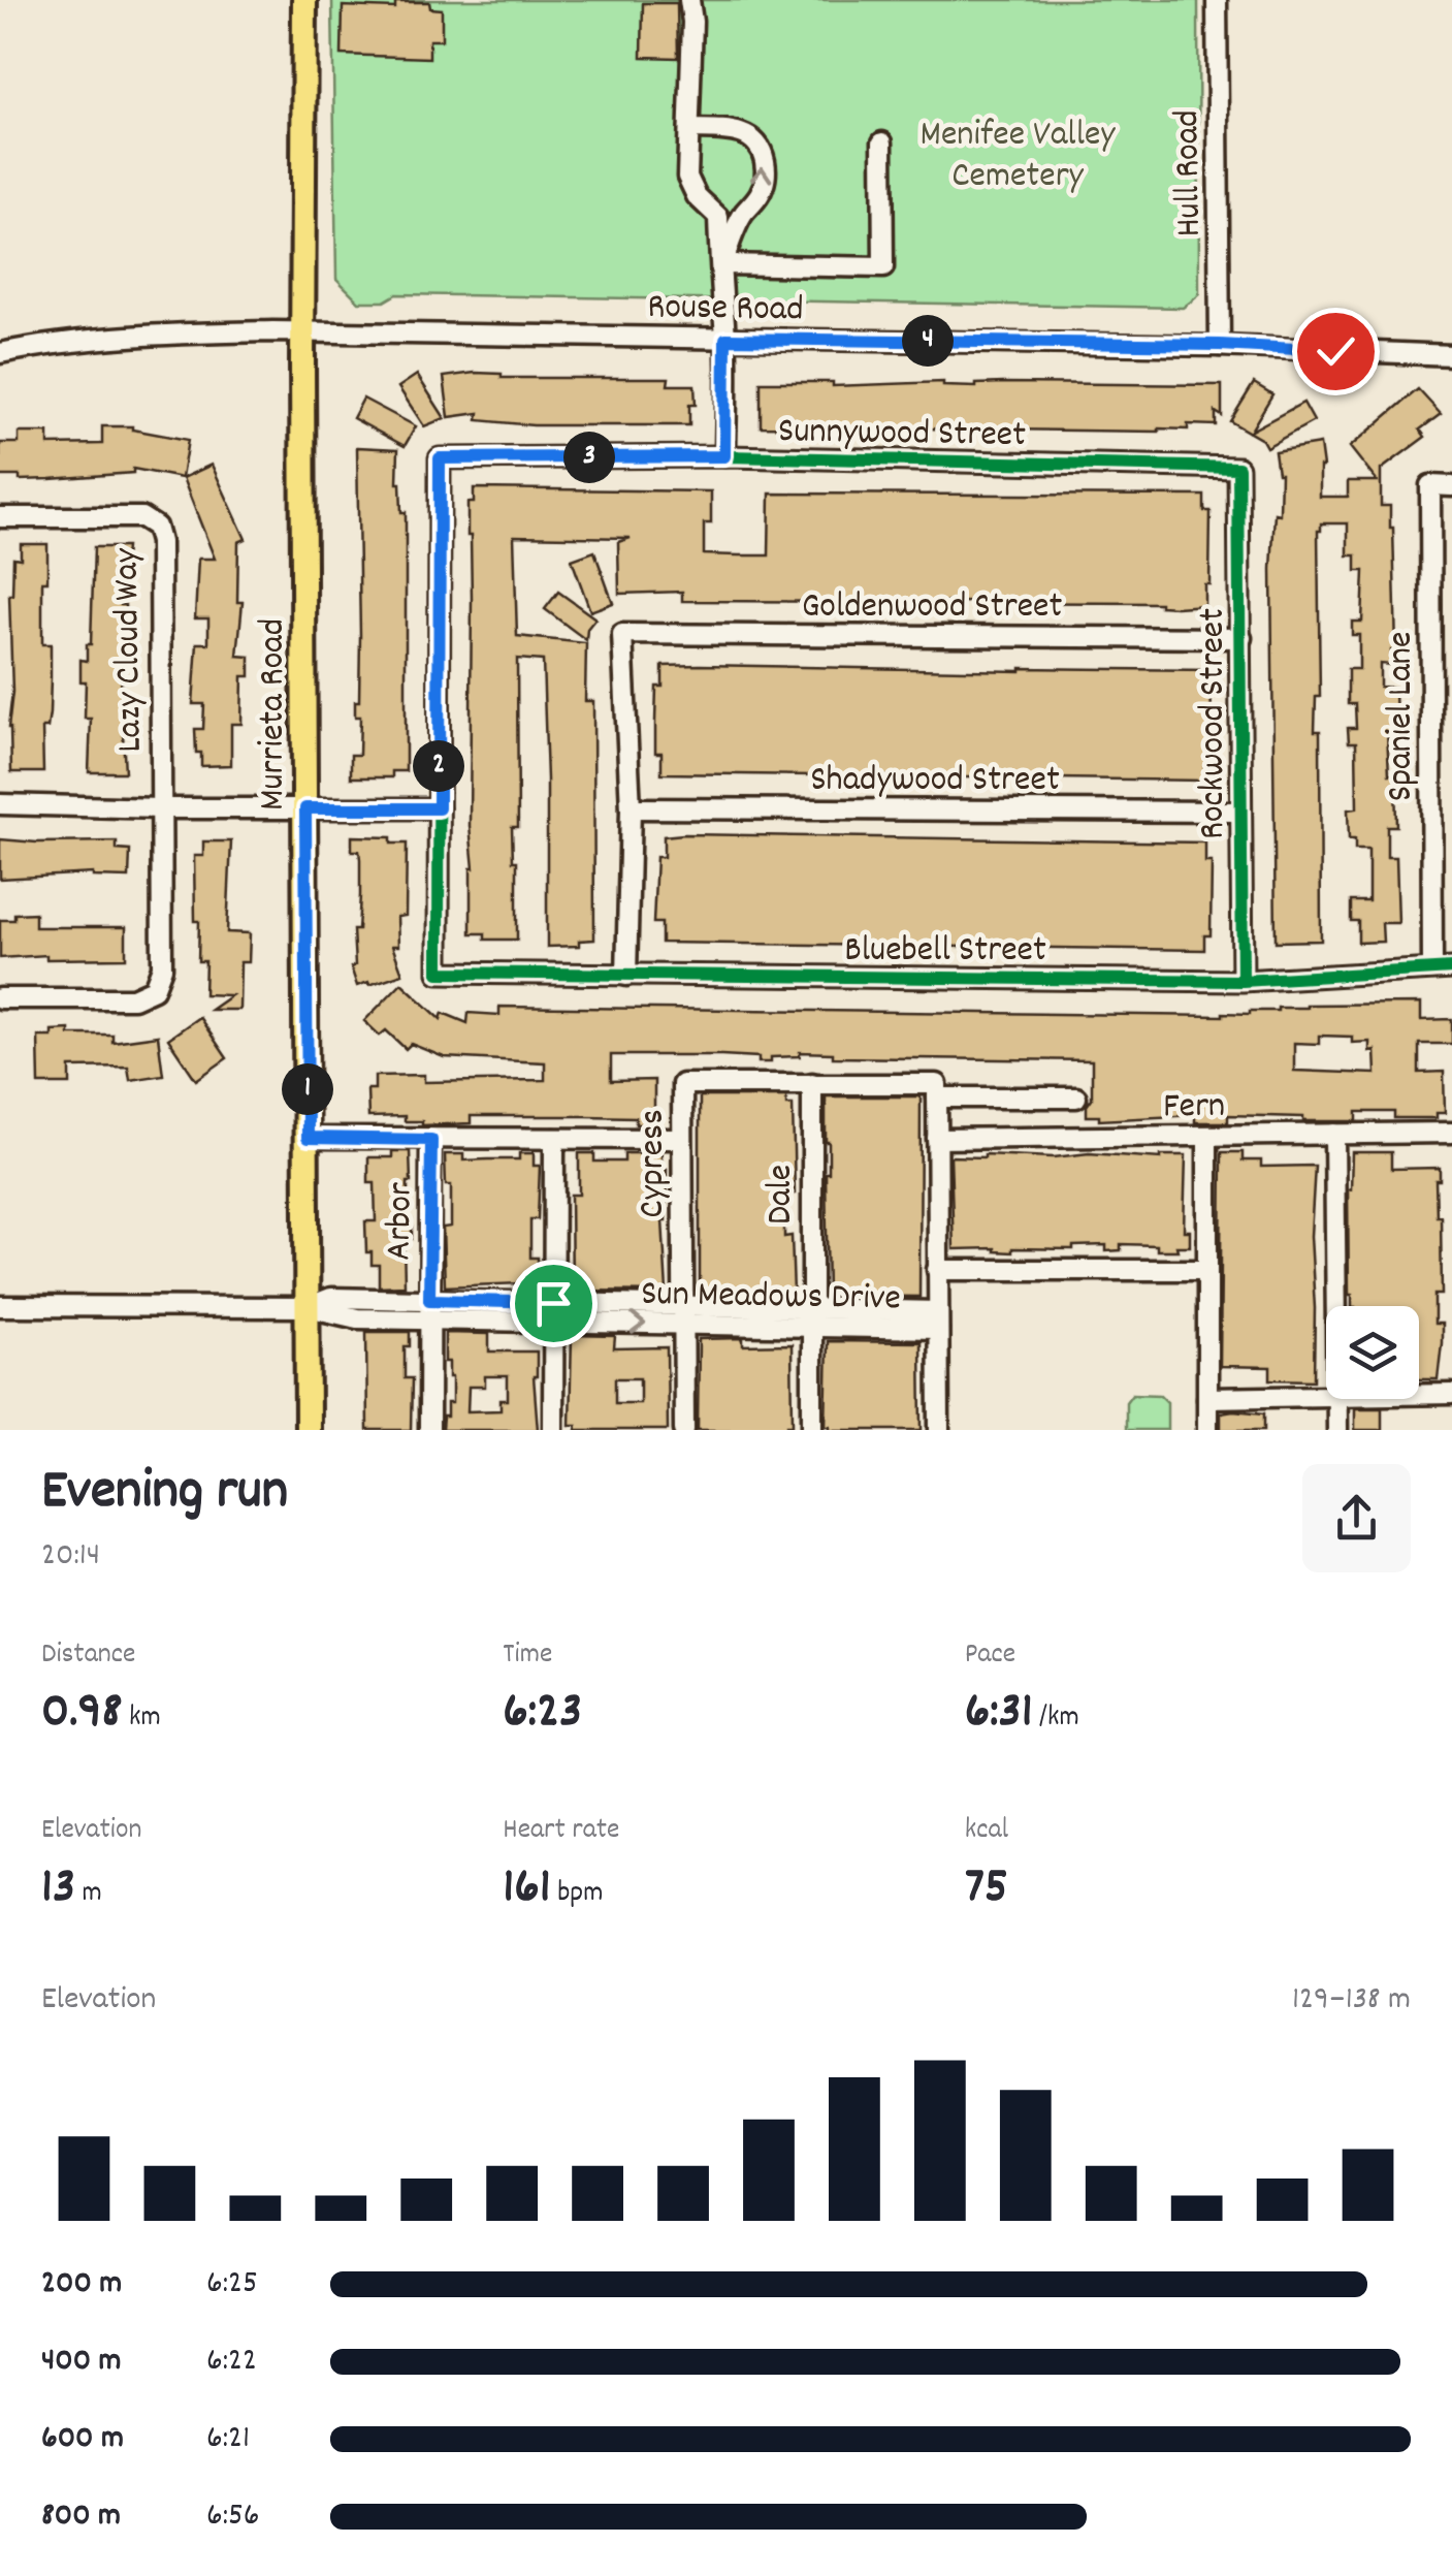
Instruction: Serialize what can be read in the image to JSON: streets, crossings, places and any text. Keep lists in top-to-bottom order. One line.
{"streets":{"main road":["Murrieta Road"],"street":["Hull Road","Rouse Road","Sunnywood Street","Goldenwood Street","Lazy Cloud Way","Spaniel Lane","Rockwood Street","Shadywood Street","Bluebell Street","Fern","Cypress","Dale","Arbor","Sun Meadows Drive"]},"crossings":[["Hull Road","Rouse Road"],["Rouse Road","Murrieta Road"],["Sunnywood Street","Rockwood Street"],["Sunnywood Street","Bluebell Street"],["Goldenwood Street","Rockwood Street"],["Goldenwood Street","Shadywood Street"],["Murrieta Road","Sun Meadows Drive"],["Spaniel Lane","Bluebell Street"],["Rockwood Street","Shadywood Street"],["Rockwood Street","Bluebell Street"],["Cypress","Dale"],["Cypress","Arbor"],["Cypress","Sun Meadows Drive"],["Dale","Sun Meadows Drive"],["Arbor","Sun Meadows Drive"]],"parks":["Menifee Valley Cemetery"],"page":{"pins":["4","3","2","1"],"heading":["Evening run","20:14"],"stats":[["Distance","0.98 km"],["Time","6:23"],["Pace","6:31 /km"],["Elevation","13 m"],["Heart rate","161 bpm"],["kcal","75"]],"chart":["Elevation","129–138 m"],"list":[{"name":"200 m","note":"6:25"},{"name":"400 m","note":"6:22"},{"name":"600 m","note":"6:21"},{"name":"800 m","note":"6:56"}]}}
